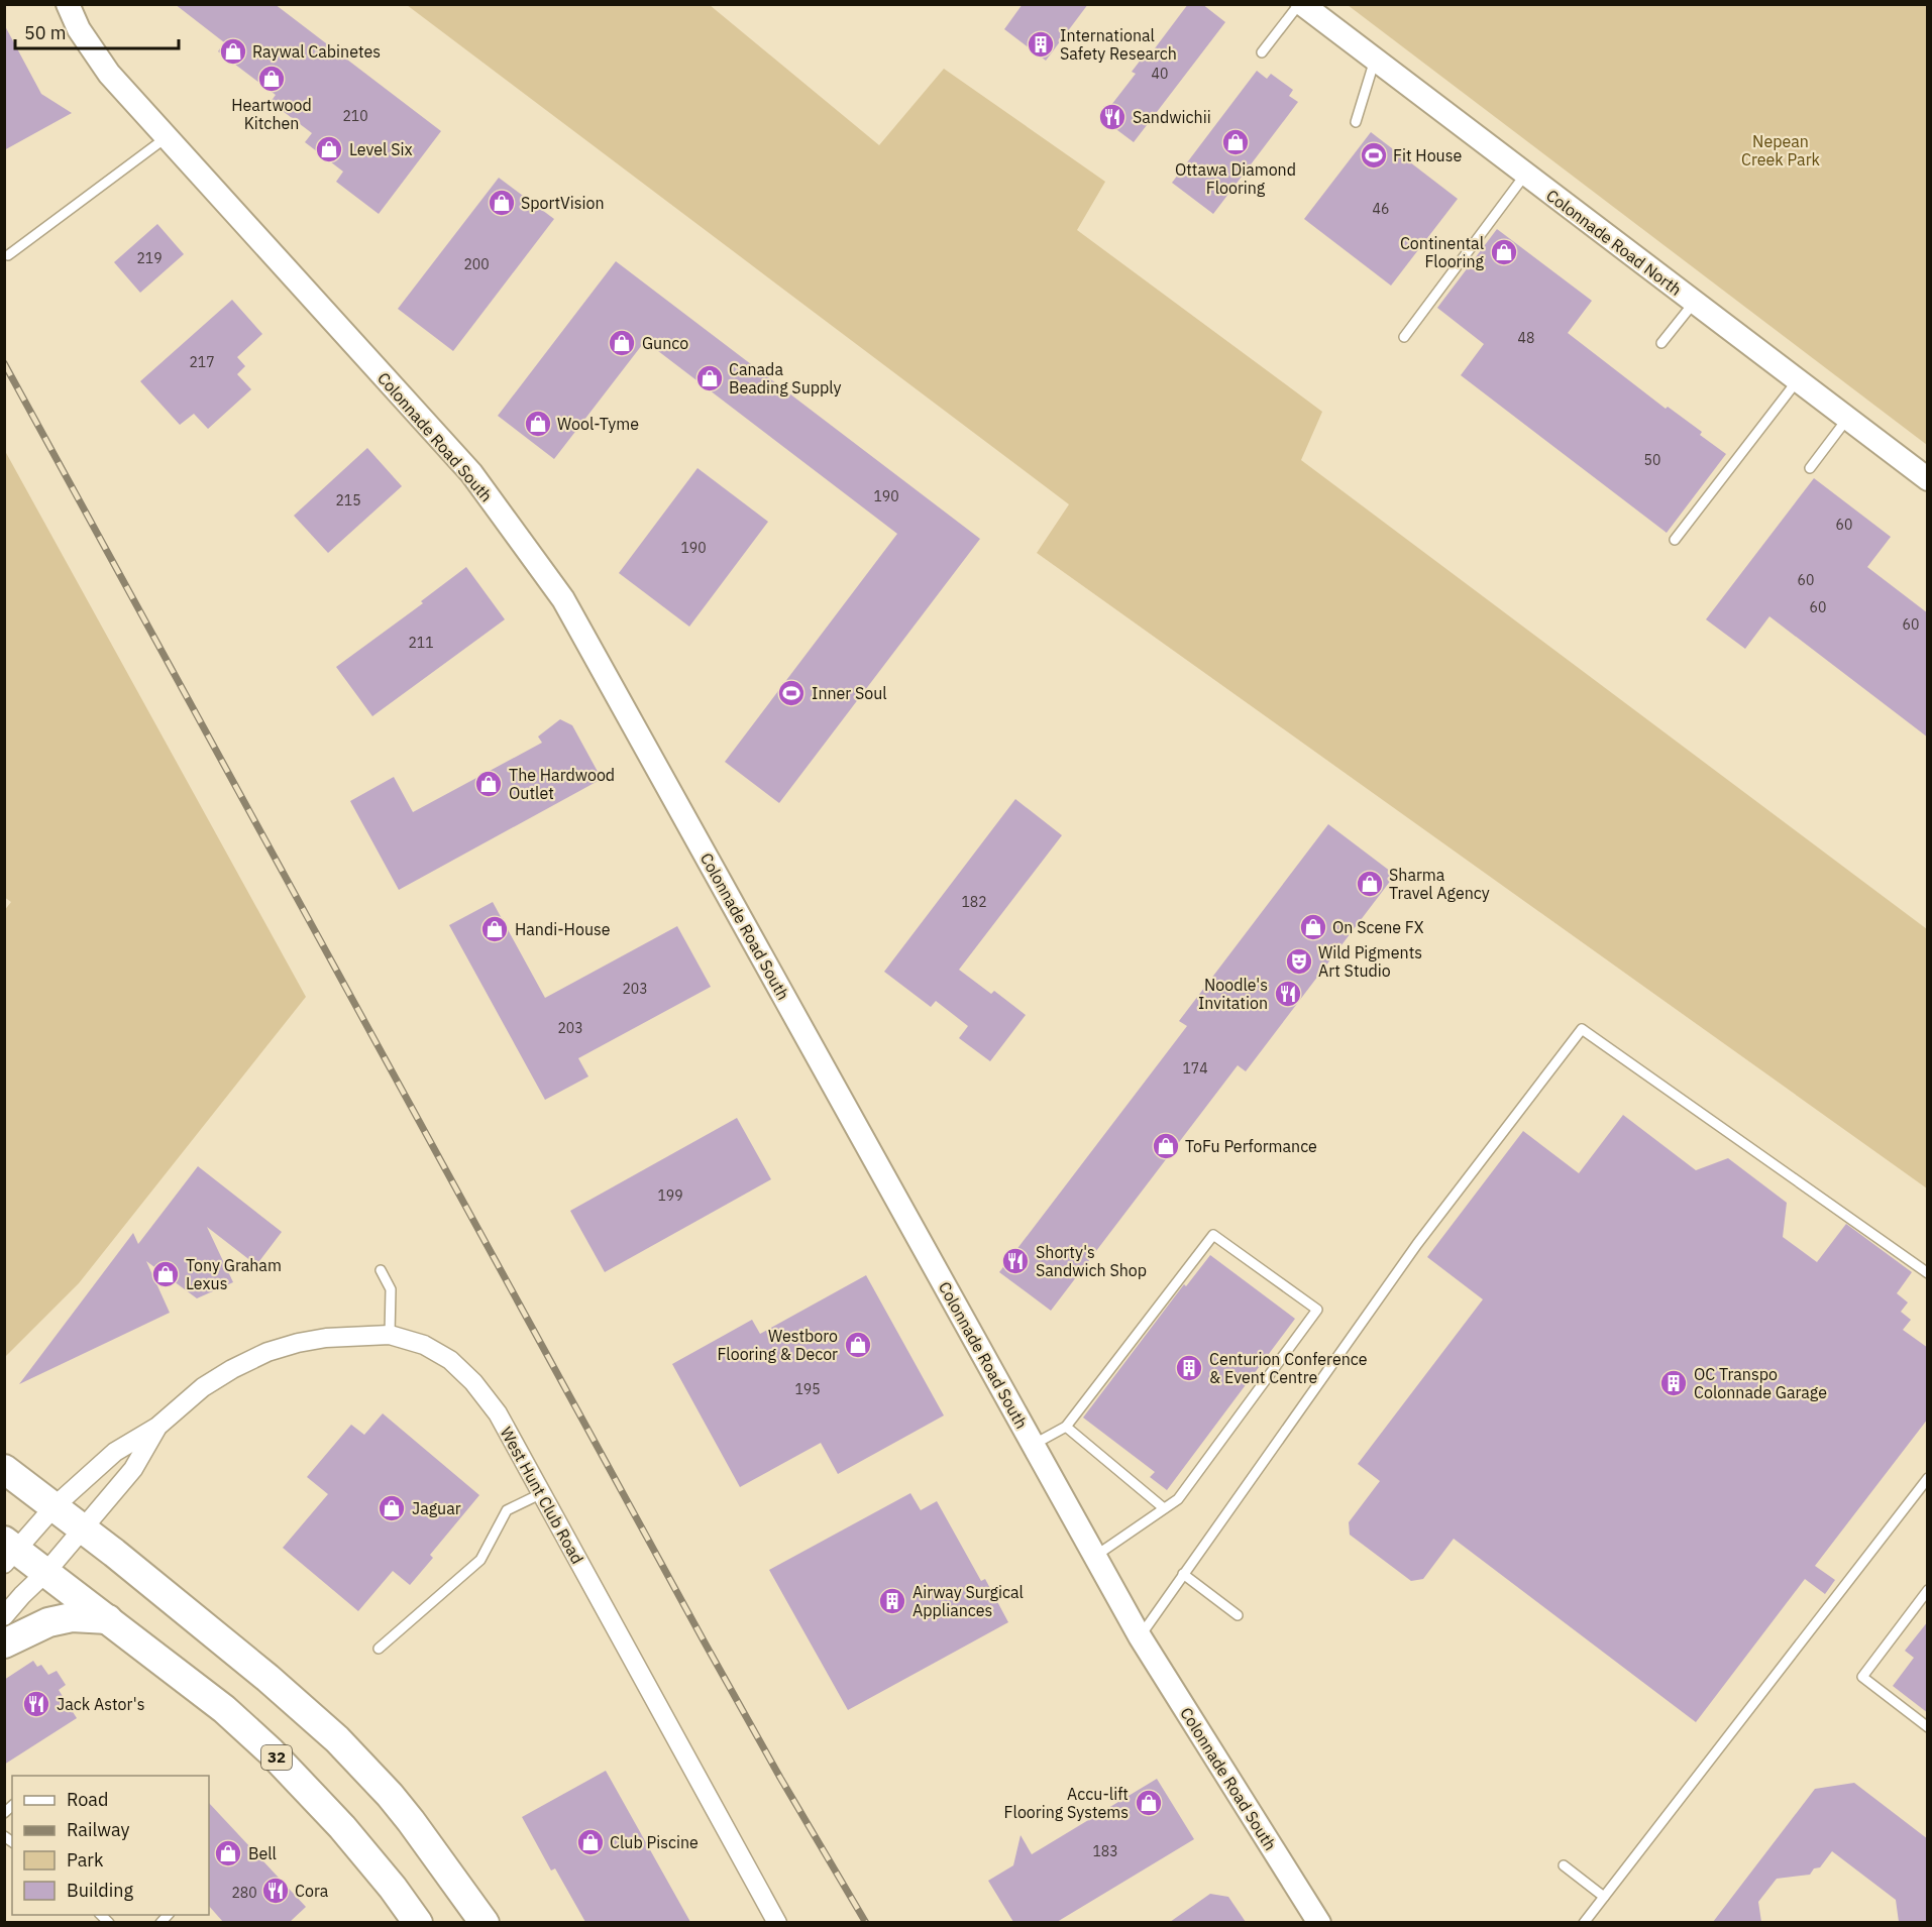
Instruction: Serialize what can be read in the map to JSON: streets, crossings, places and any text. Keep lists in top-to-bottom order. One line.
{"streets":{"main road":["32"],"street":["Colonnade Road North","Colonnade Road South","West Hunt Club Road"]},"crossings":[["West Hunt Club Road","32"]],"parks":["Nepean Creek Park"],"places":{"building":["International Safety Research","Centurion Conference & Event Centre","OC Transpo Colonnade Garage","Airway Surgical Appliances"],"shop":["Raywal Cabinetes","Heartwood Kitchen","Ottawa Diamond Flooring","Level Six","SportVision","Continental Flooring","Gunco","Canada Beading Supply","Wool-Tyme","The Hardwood Outlet","Sharma Travel Agency","On Scene FX","Handi-House","ToFu Performance","Tony Graham Lexus","Westboro Flooring & Decor","Jaguar","Accu-lift Flooring Systems","Club Piscine","Bell"],"restaurant":["Sandwichii","Noodle's Invitation","Shorty's Sandwich Shop","Jack Astor's","Cora"],"sports":["Fit House","Inner Soul"],"theatre":["Wild Pigments Art Studio"]},"house_numbers":["40","210","46","219","200","48","217","50","190","215","60","190","60","60","60","211","182","203","203","174","199","195","183","280"],"legend":["Road","Railway","Park","Building"],"scale_bar":"50 m"}
